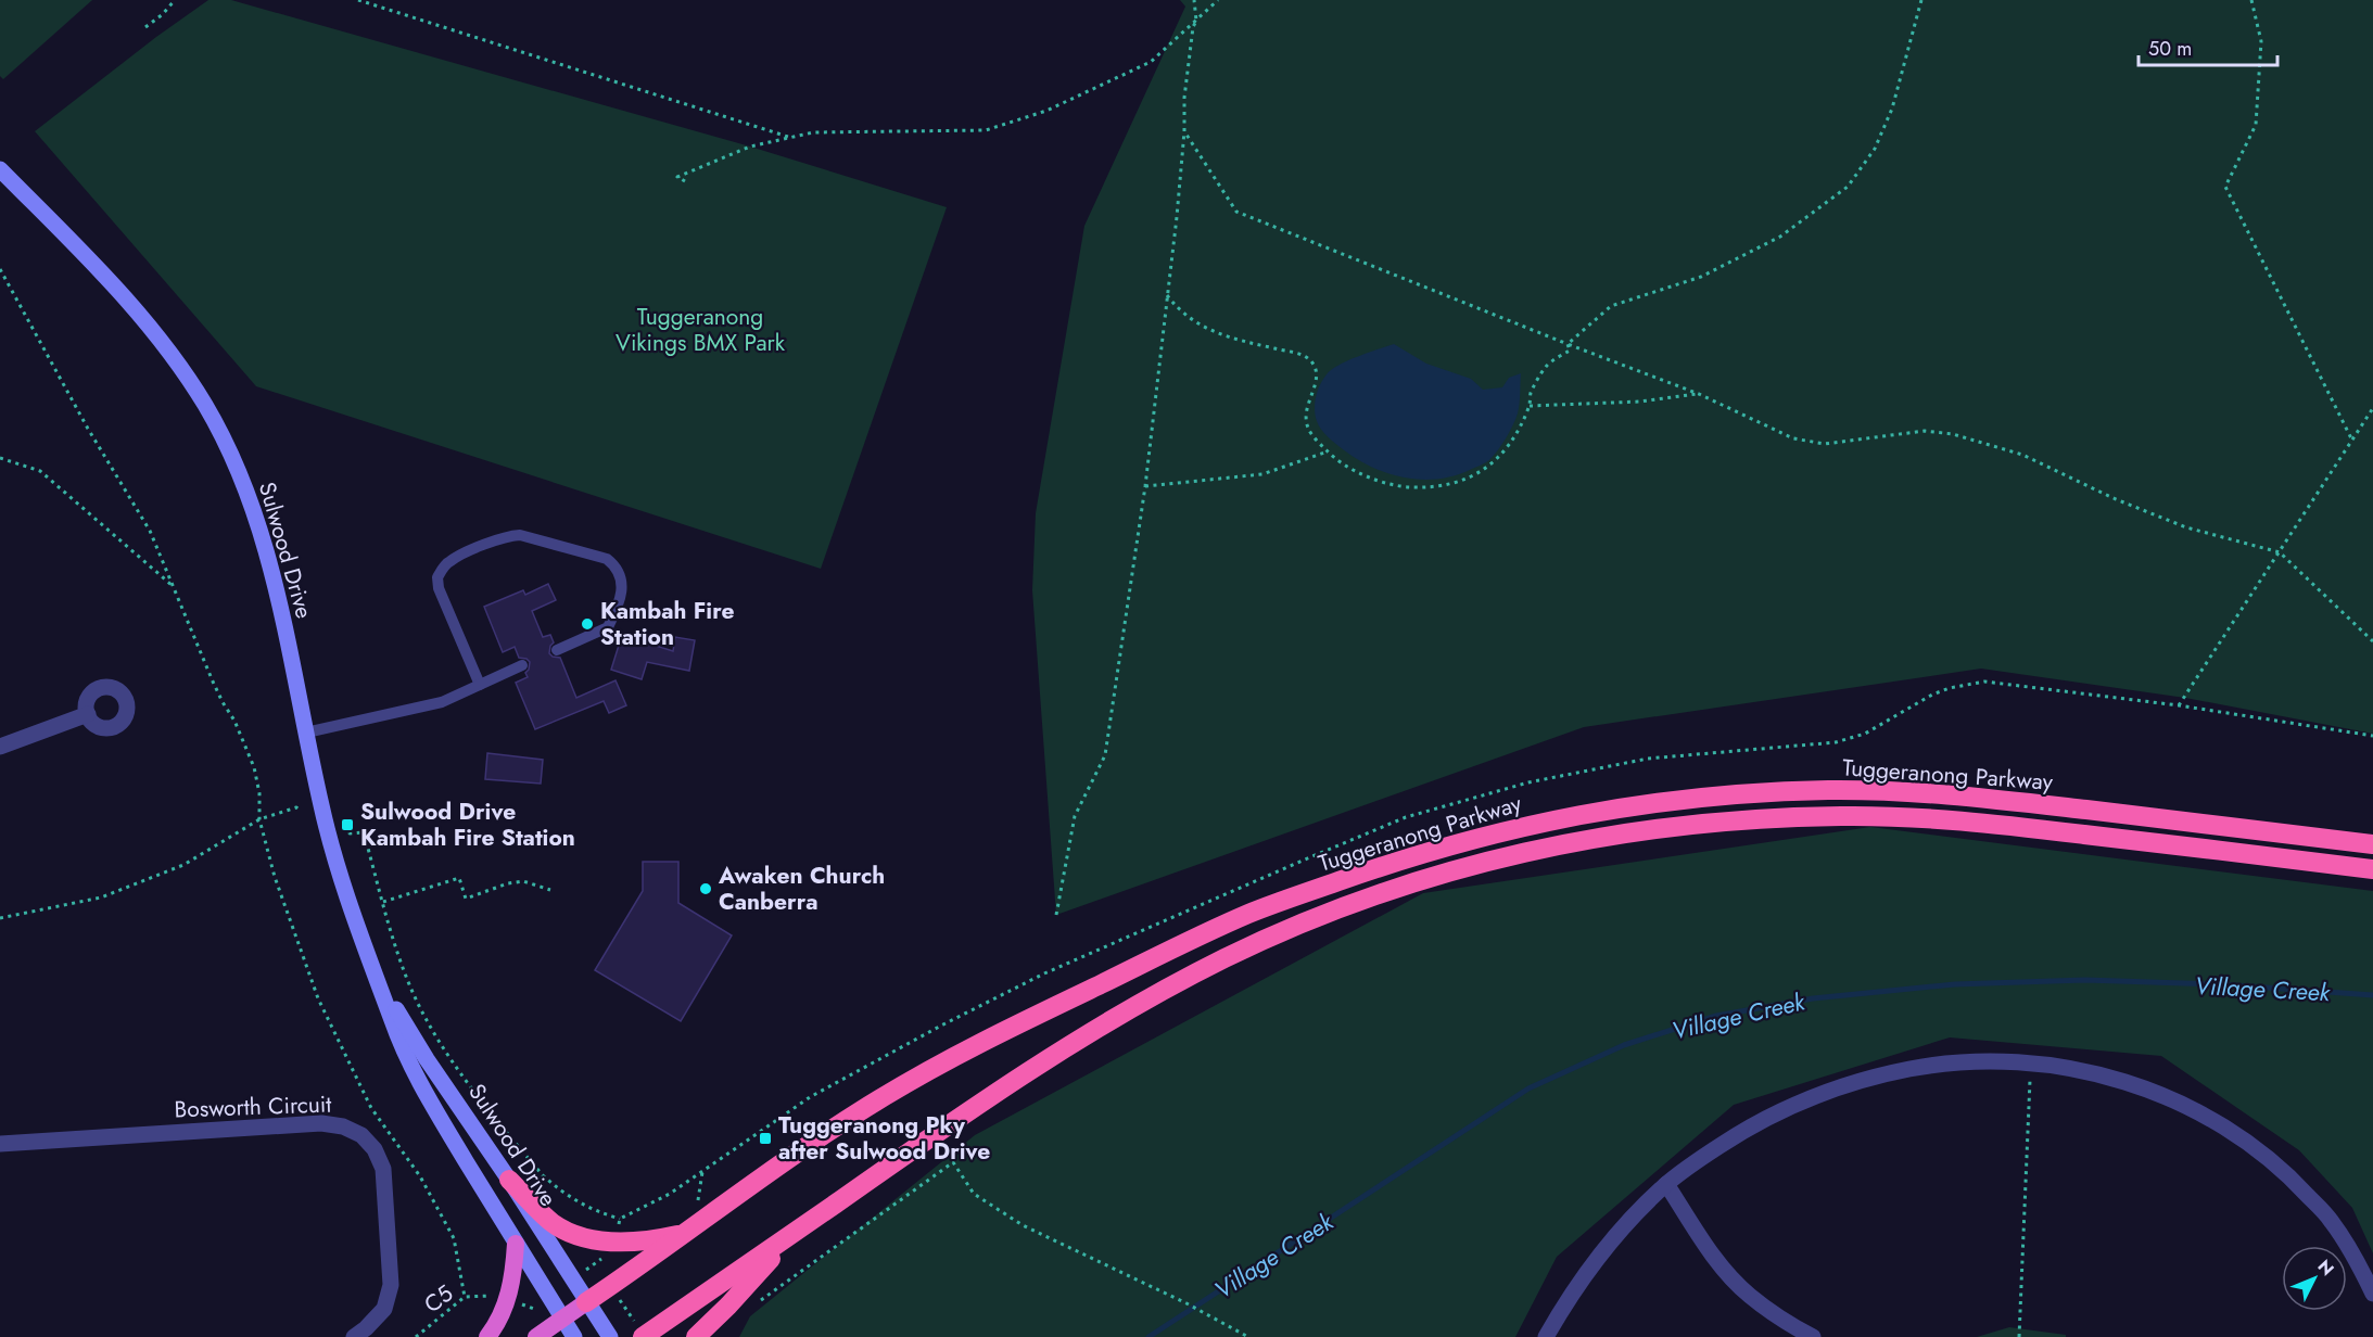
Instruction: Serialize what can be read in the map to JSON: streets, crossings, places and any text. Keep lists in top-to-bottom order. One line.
{"streets":{"highway":["Tuggeranong Parkway"],"main road":["Sulwood Drive"],"street":["Bosworth Circuit"],"path":["C5"]},"crossings":[["Sulwood Drive","Tuggeranong Parkway"]],"water":["Village Creek"],"parks":["Tuggeranong Vikings BMX Park"],"places":{"other":["Kambah Fire Station","Awaken Church Canberra"],"transit":["Sulwood Drive Kambah Fire Station","Tuggeranong Pky after Sulwood Drive"]},"scale_bar":"50 m","north":"top right"}
